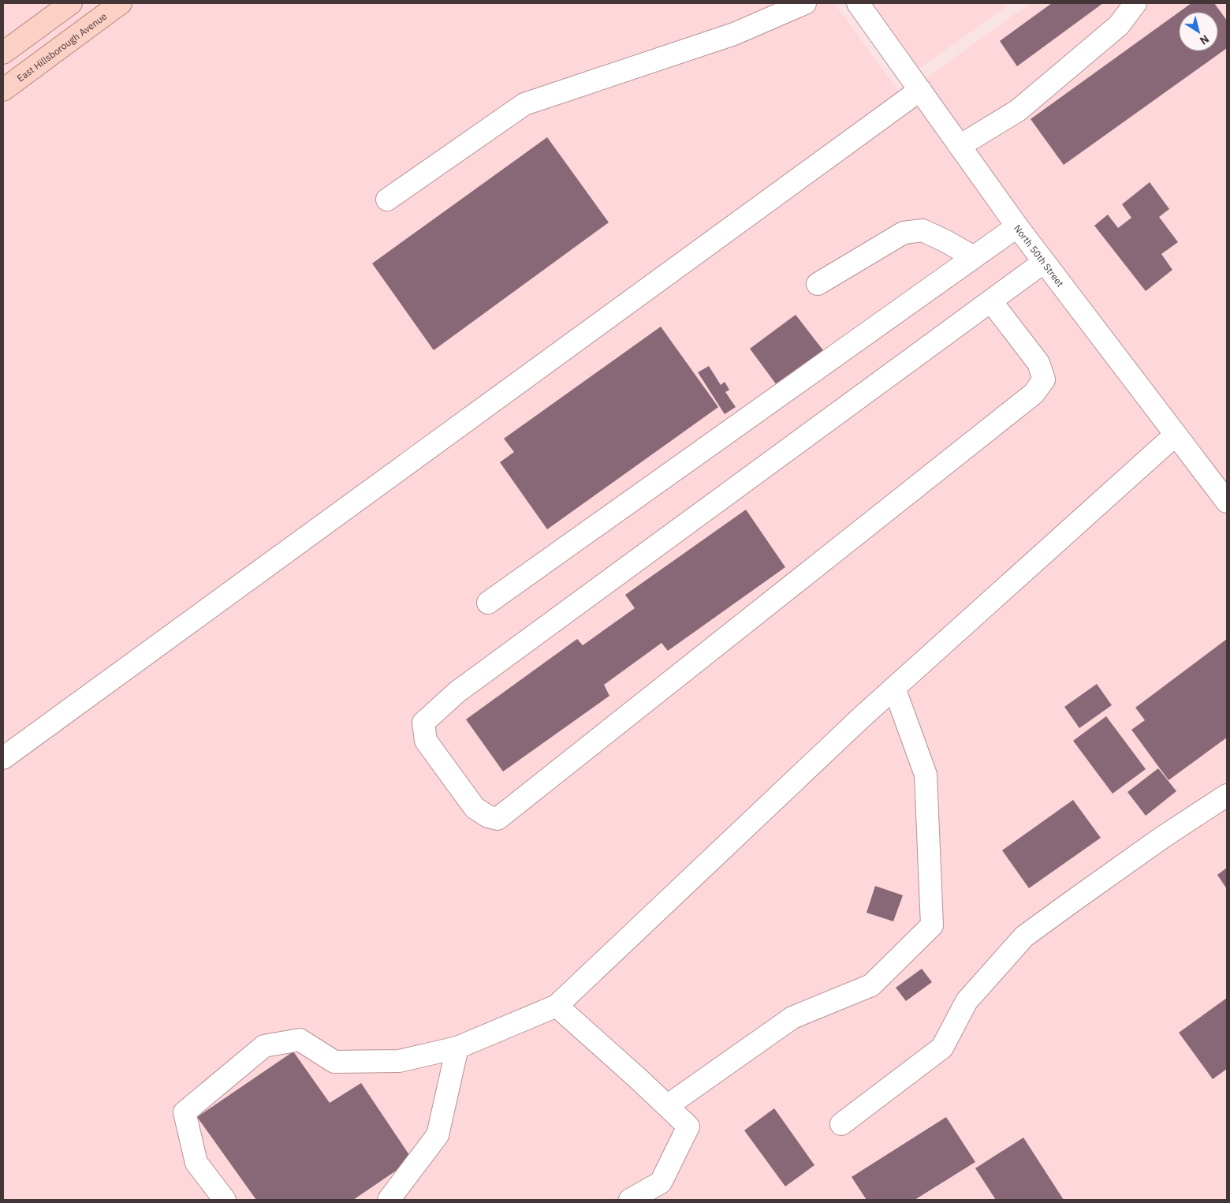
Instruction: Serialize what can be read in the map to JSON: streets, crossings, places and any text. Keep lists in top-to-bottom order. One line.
{"streets":{"main road":["East Hillsborough Avenue"],"street":["North 50th Street"]},"north":"bottom right"}
